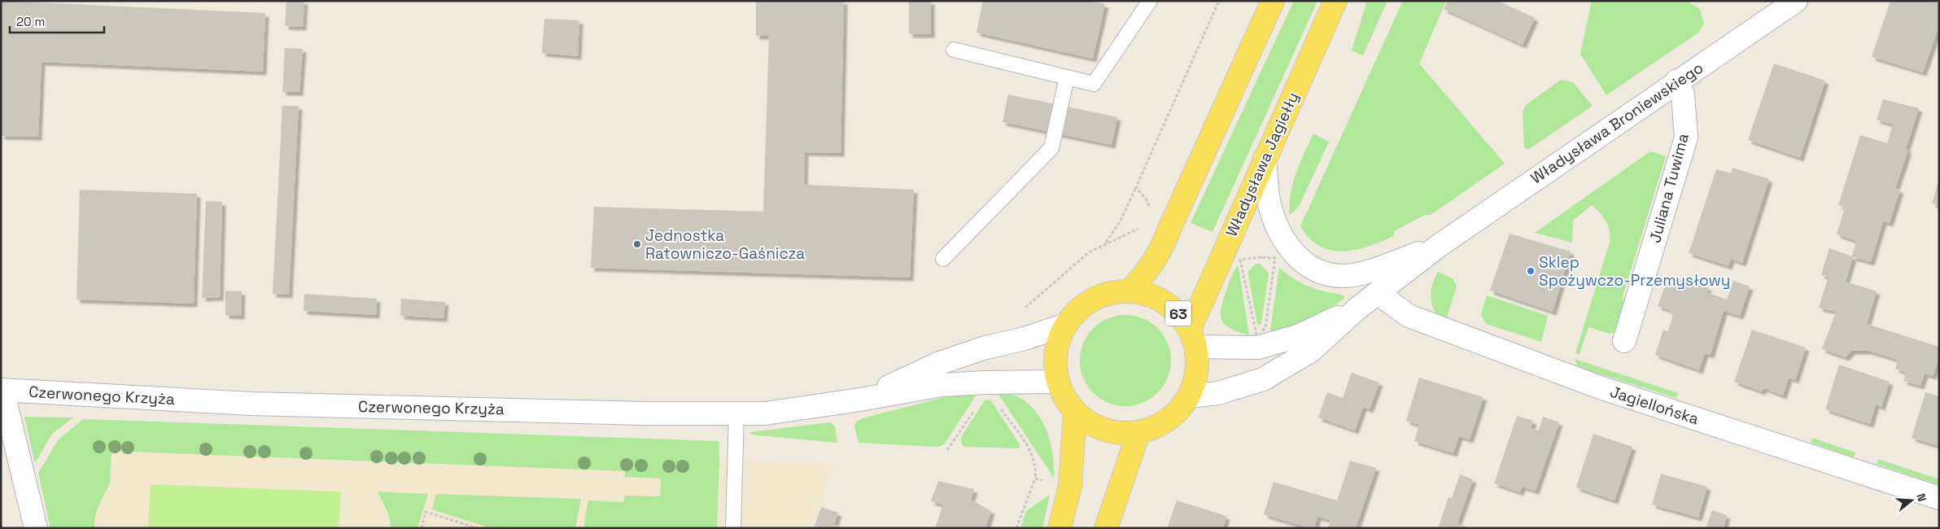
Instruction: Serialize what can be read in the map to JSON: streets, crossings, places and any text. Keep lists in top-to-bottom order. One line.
{"streets":{"main road":["Władysława Jagiełły","63"],"street":["Władysława Broniewskiego","Juliana Tuwima","Czerwonego Krzyża","Jagiellońska"]},"crossings":[["Władysława Broniewskiego","Władysława Jagiełły"],["Władysława Broniewskiego","Juliana Tuwima"],["Władysława Broniewskiego","63"],["Władysława Broniewskiego","Czerwonego Krzyża"],["Władysława Broniewskiego","Jagiellońska"],["Władysława Jagiełły","63"],["Władysława Jagiełły","Czerwonego Krzyża"],["63","Czerwonego Krzyża"]],"places":["Jednostka Ratowniczo-Gaśnicza","Sklep Spożywczo-Przemysłowy"],"scale_bar":"20 m","north":"right"}
